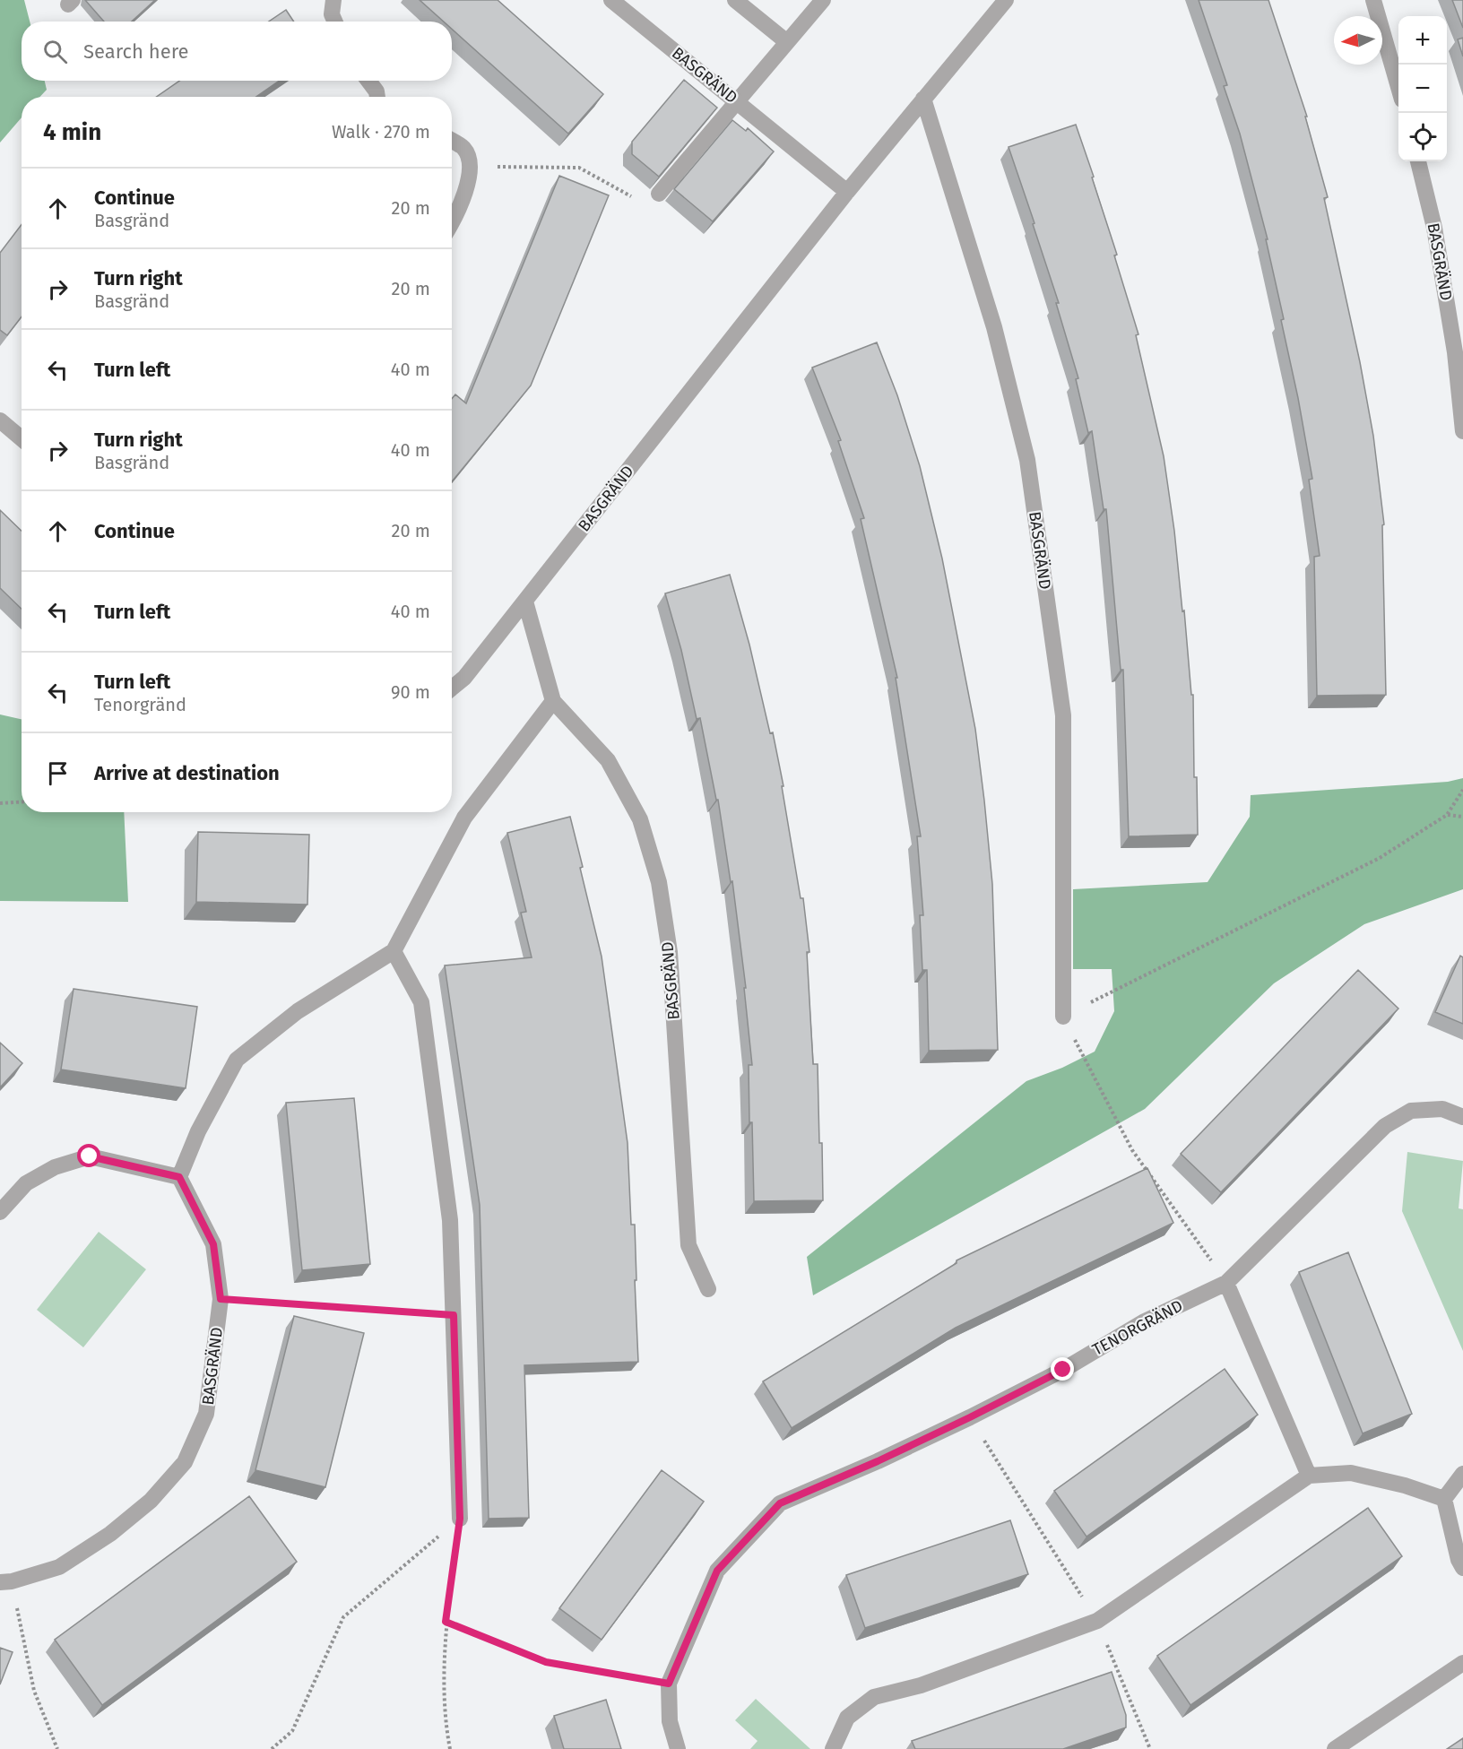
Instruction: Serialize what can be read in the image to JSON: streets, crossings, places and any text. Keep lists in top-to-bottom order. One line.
{"streets":{"street":["BASGRÄND","TENORGRÄND"]},"north":"left","page":{"map_buttons":["+","−"],"search":"Search here","heading":["4 min","Walk · 270 m"],"list":[["Continue","Basgränd","20 m"],["Turn right","Basgränd","20 m"],["Turn left","40 m"],["Turn right","Basgränd","40 m"],["Continue","20 m"],["Turn left","40 m"],["Turn left","Tenorgränd","90 m"],"Arrive at destination"]}}
